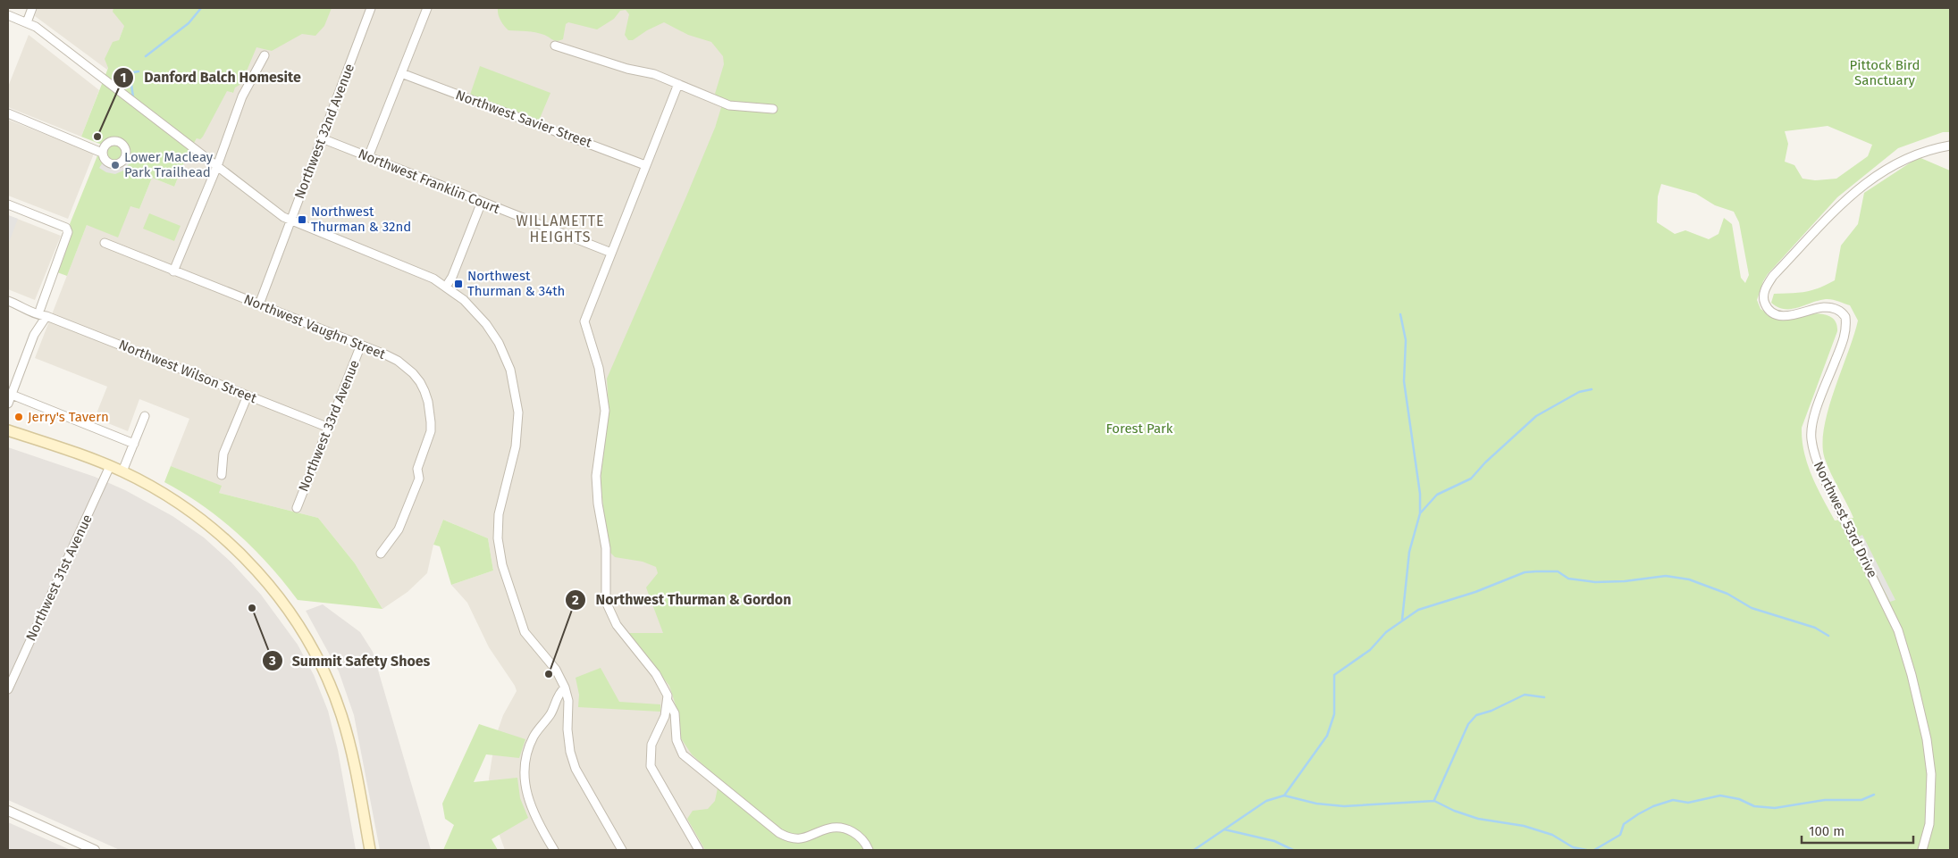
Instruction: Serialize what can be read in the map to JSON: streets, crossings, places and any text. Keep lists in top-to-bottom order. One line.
{"streets":{"street":["Northwest Savier Street","Northwest 32nd Avenue","Northwest Franklin Court","Northwest Vaughn Street","Northwest Wilson Street","Northwest 33rd Avenue","Northwest 53rd Drive","Northwest 31st Avenue"]},"crossings":[["Northwest 32nd Avenue","Northwest Franklin Court"],["Northwest 32nd Avenue","Northwest Vaughn Street"],["Northwest Vaughn Street","Northwest 33rd Avenue"],["Northwest Wilson Street","Northwest 33rd Avenue"]],"districts":["WILLAMETTE HEIGHTS"],"parks":["Pittock Bird Sanctuary","Forest Park"],"places":{"other":["Danford Balch Homesite","Lower Macleay Park Trailhead","Jerry's Tavern","Summit Safety Shoes","Northwest Thurman & Gordon"],"transit":["Northwest Thurman & 32nd","Northwest Thurman & 34th"]},"scale_bar":"100 m"}
